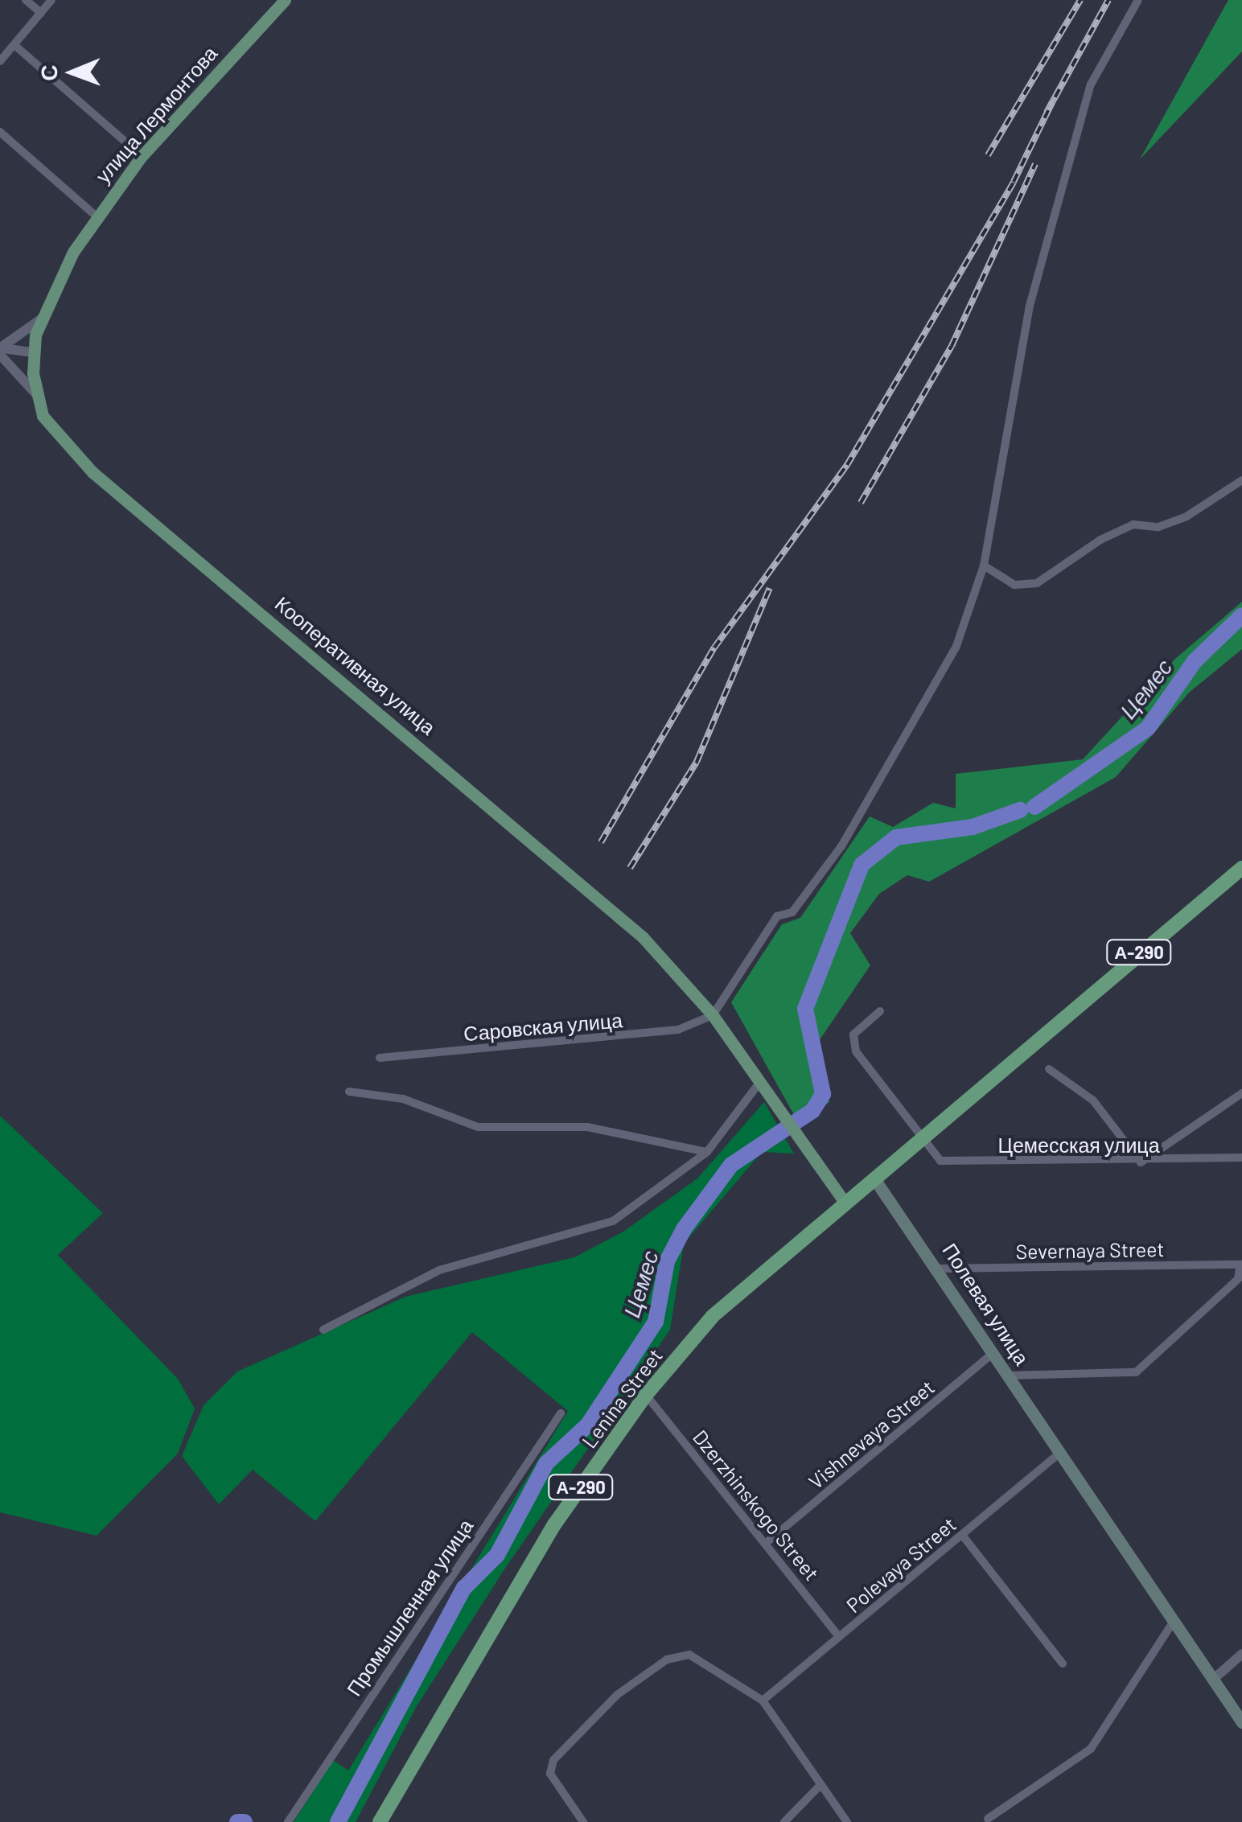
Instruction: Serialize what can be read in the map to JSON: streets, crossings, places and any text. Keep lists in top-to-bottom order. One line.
{"streets":{"highway":["А-290","Lenina Street"],"main road":["улица Лермонтова","Кооперативная улица","Полевая улица"],"street":["Саровская улица","Цемесская улица","Severnaya Street","Vishnevaya Street","Dzerzhinskogo Street","Polevaya Street","Промышленная улица"]},"crossings":[["улица Лермонтова","Кооперативная улица"],["Кооперативная улица","Саровская улица"],["Кооперативная улица","Lenina Street"],["А-290","Цемесская улица"],["А-290","Полевая улица"],["А-290","Lenina Street"],["Severnaya Street","Полевая улица"],["Полевая улица","Lenina Street"],["Полевая улица","Vishnevaya Street"],["Полевая улица","Polevaya Street"],["Lenina Street","Dzerzhinskogo Street"],["Vishnevaya Street","Dzerzhinskogo Street"],["Dzerzhinskogo Street","Polevaya Street"]],"water":["Цемес"],"north":"left"}
